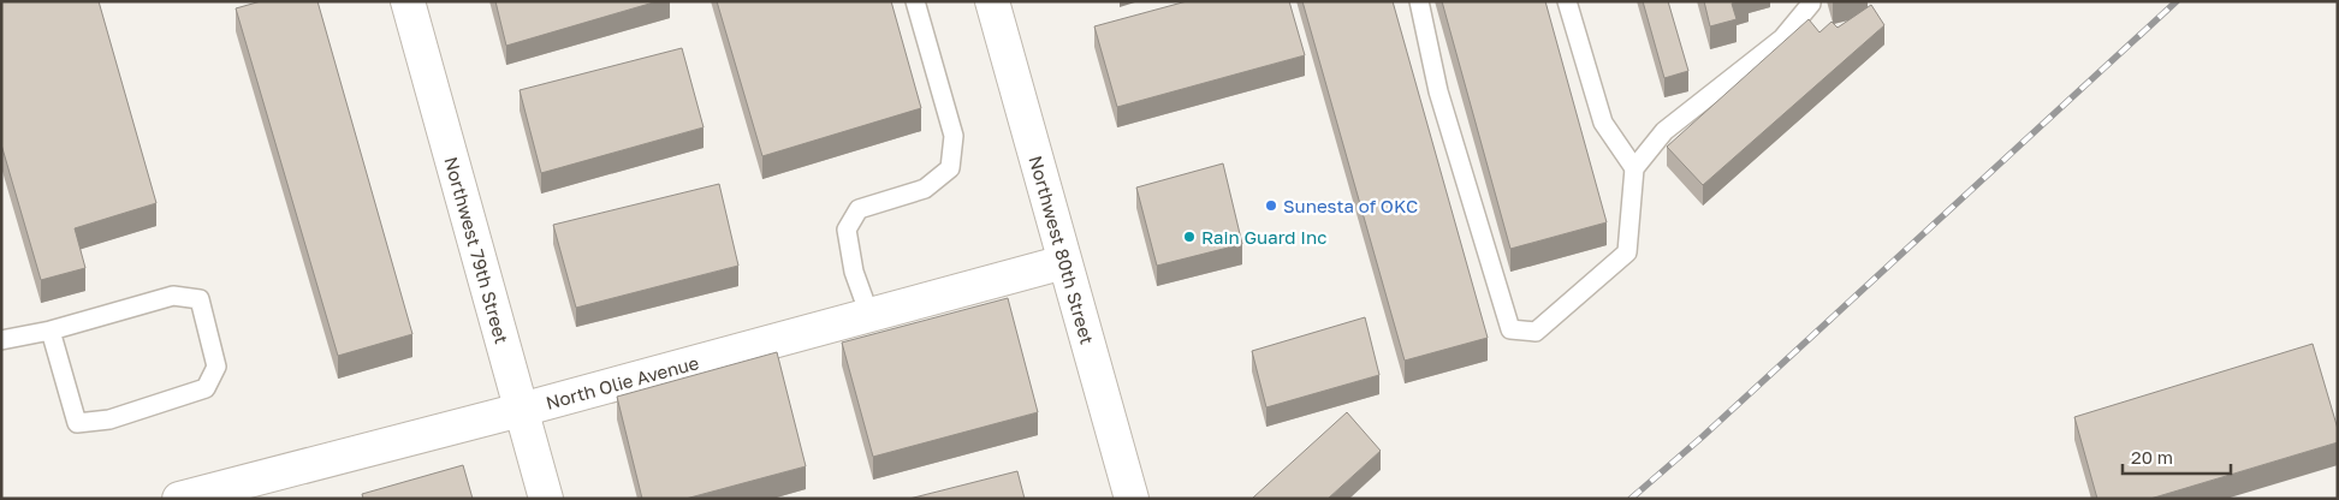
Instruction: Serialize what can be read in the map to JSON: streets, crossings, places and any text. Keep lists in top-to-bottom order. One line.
{"streets":{"street":["Northwest 79th Street","Northwest 80th Street","North Olie Avenue"]},"crossings":[["Northwest 79th Street","North Olie Avenue"],["Northwest 80th Street","North Olie Avenue"]],"places":["Sunesta of OKC","Rain Guard Inc"],"scale_bar":"20 m"}
